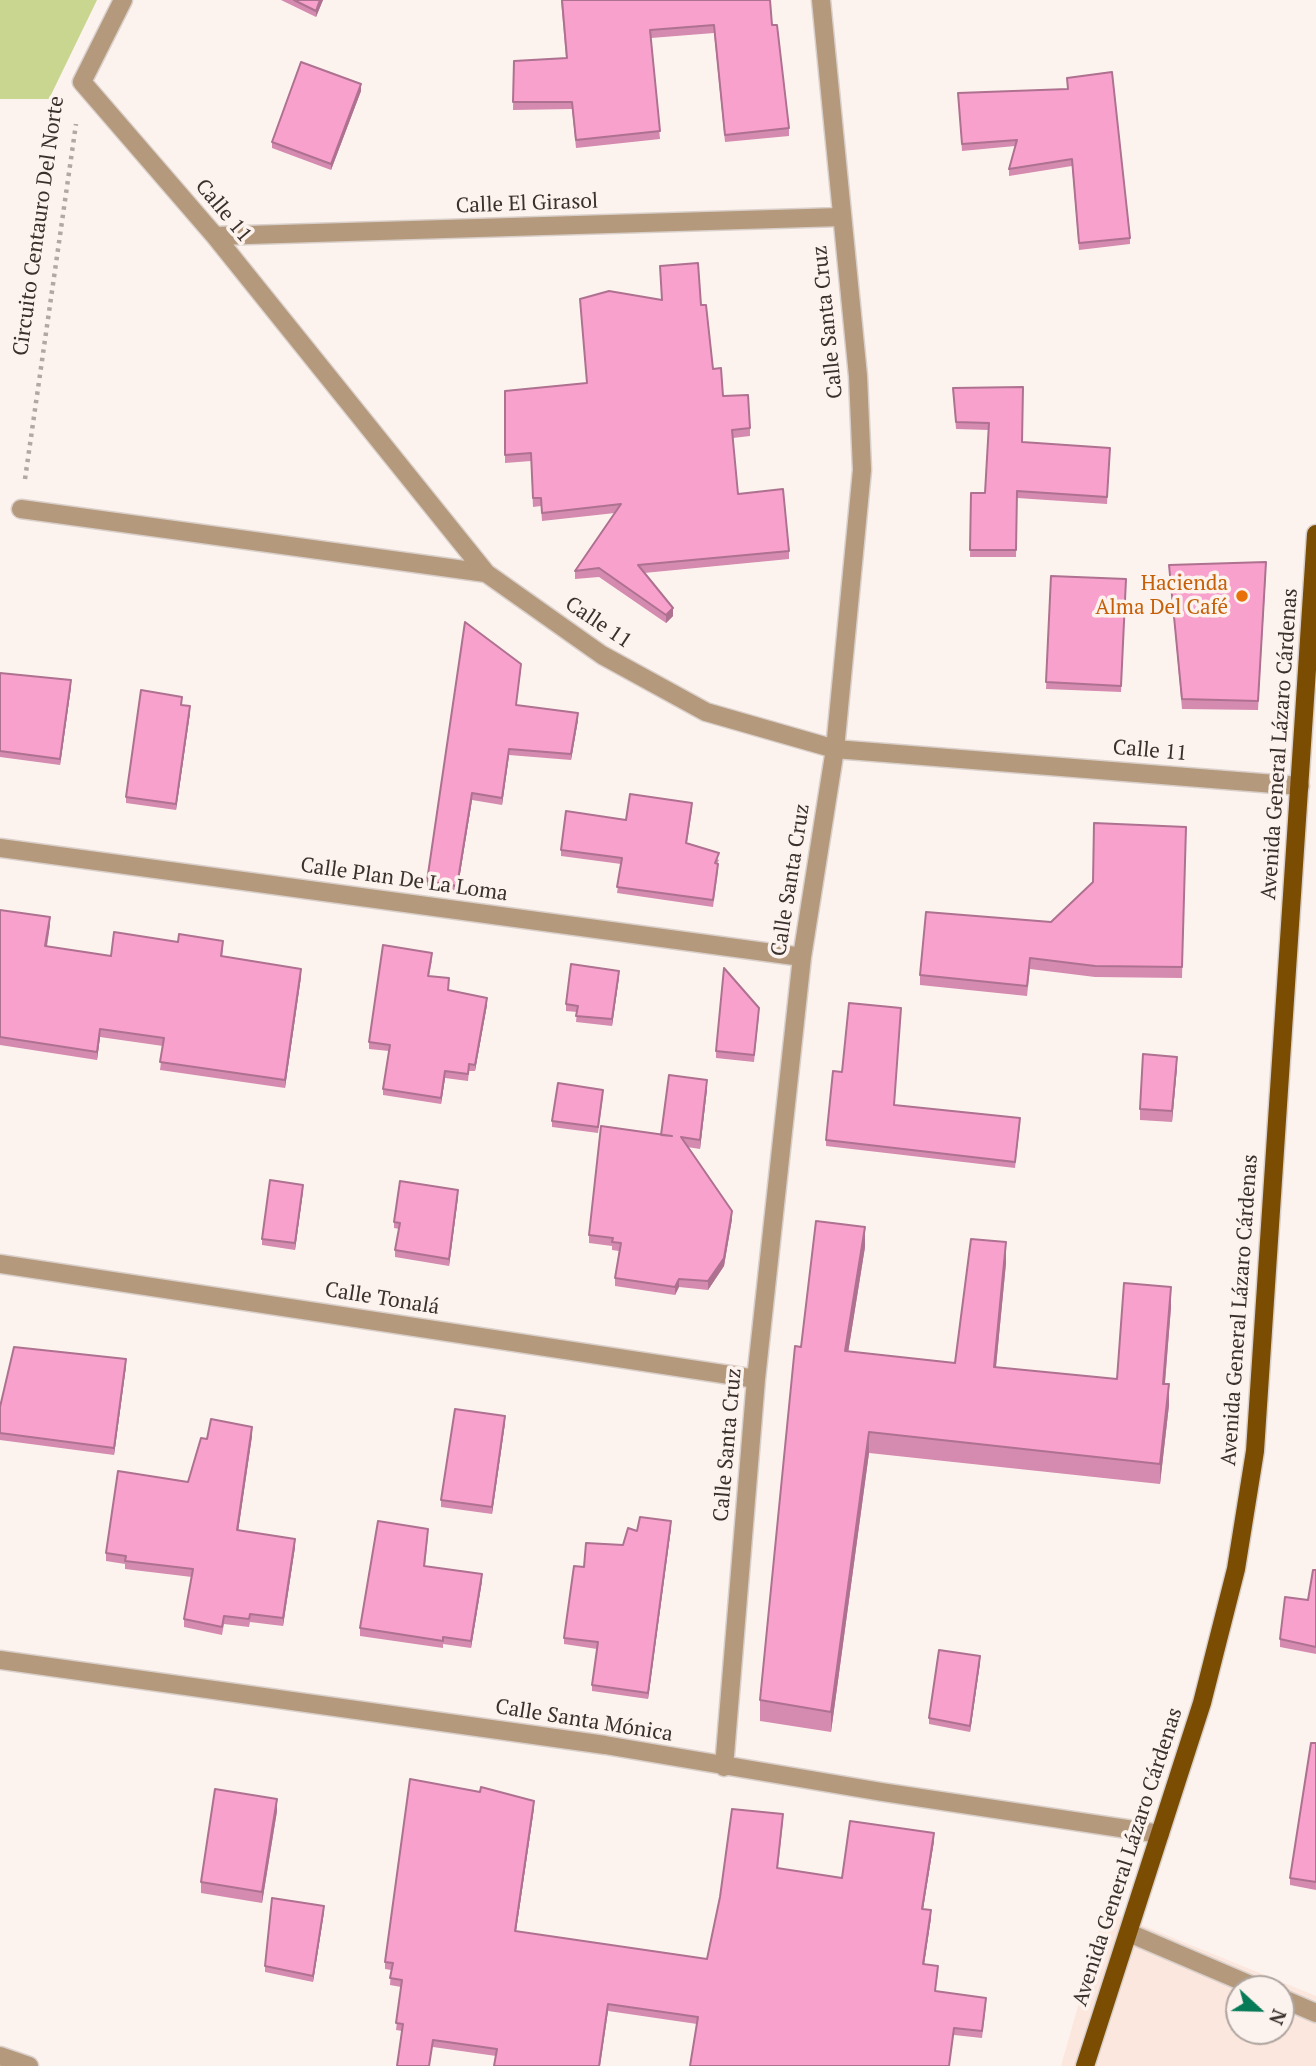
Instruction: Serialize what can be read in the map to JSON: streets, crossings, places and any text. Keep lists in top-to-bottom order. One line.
{"streets":{"main road":["Avenida General Lázaro Cárdenas"],"street":["Calle El Girasol","Calle 11","Circuito Centauro Del Norte","Calle Santa Cruz","Calle Plan De La Loma","Calle Tonalá","Calle Santa Mónica"]},"crossings":[["Calle El Girasol","Calle 11"],["Calle El Girasol","Calle Santa Cruz"],["Calle 11","Circuito Centauro Del Norte"],["Calle 11","Calle Santa Cruz"],["Calle 11","Avenida General Lázaro Cárdenas"],["Calle Santa Cruz","Calle Plan De La Loma"],["Calle Santa Cruz","Calle Tonalá"],["Calle Santa Cruz","Calle Santa Mónica"],["Avenida General Lázaro Cárdenas","Calle Santa Mónica"]],"places":["Hacienda Alma Del Café"],"north":"right"}
